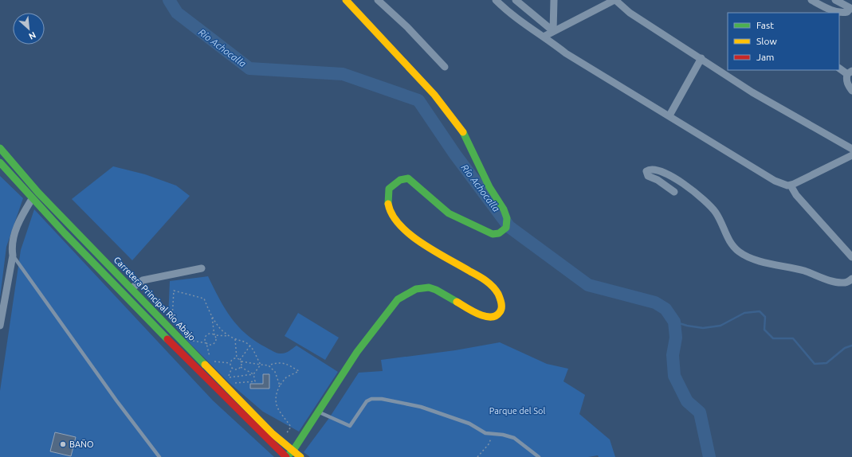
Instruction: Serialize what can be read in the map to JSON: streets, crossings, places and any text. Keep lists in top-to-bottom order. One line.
{"streets":{"street":["Carretera Principal Río Abajo"]},"water":["Río Achocalla"],"parks":["Parque del Sol"],"places":["BAÑO"],"legend":["Fast","Slow","Jam"],"north":"bottom right"}
